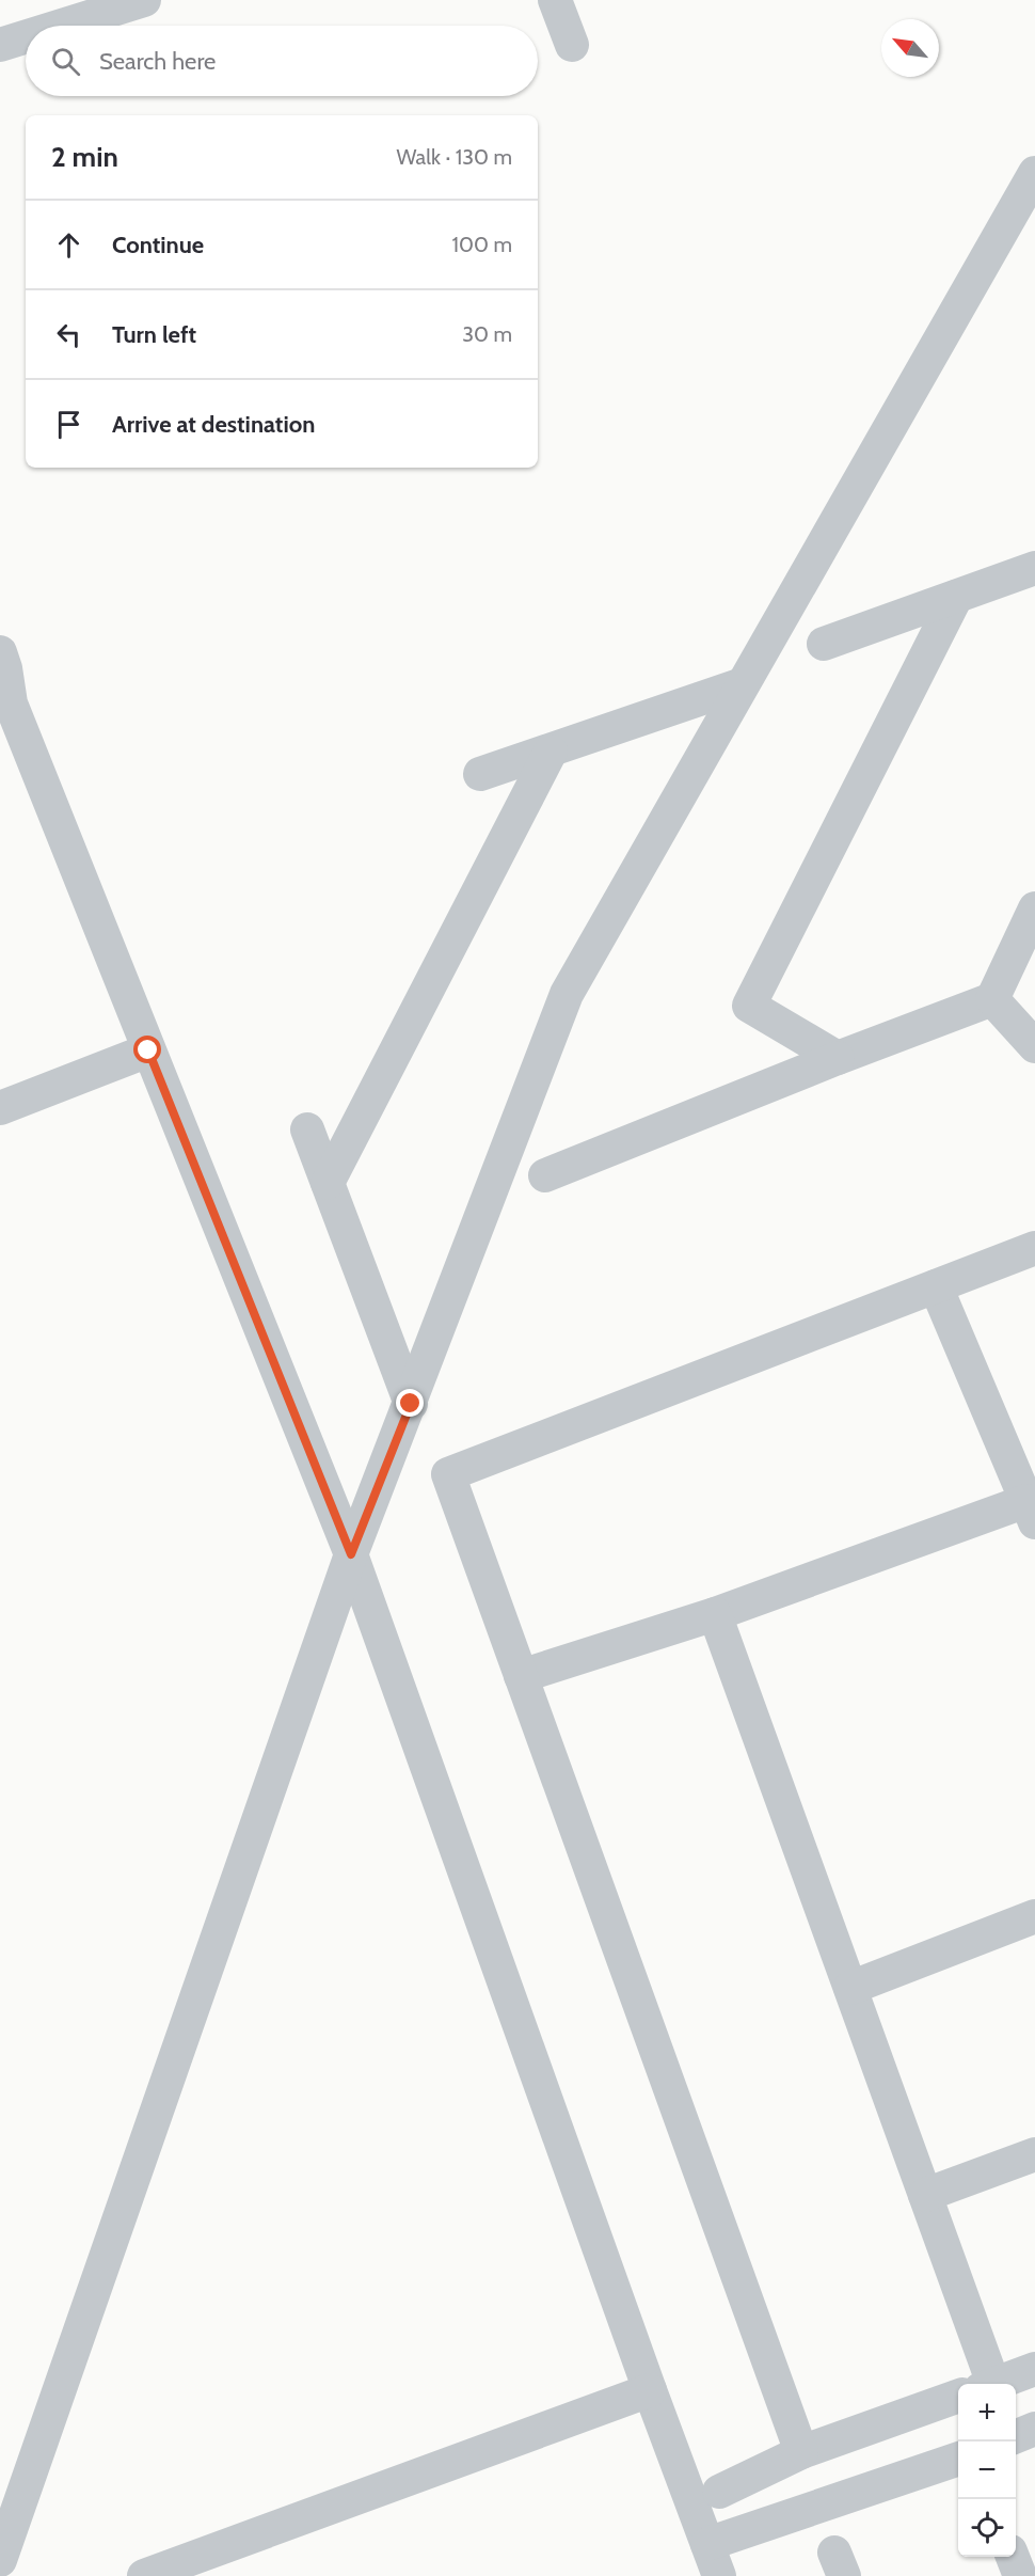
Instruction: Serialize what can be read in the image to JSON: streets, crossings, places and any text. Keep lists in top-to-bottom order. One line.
{"north":"top left","page":{"search":"Search here","heading":["2 min","Walk · 130 m"],"list":[["Continue","100 m"],["Turn left","30 m"],"Arrive at destination"],"map_buttons":["+","−"]}}
